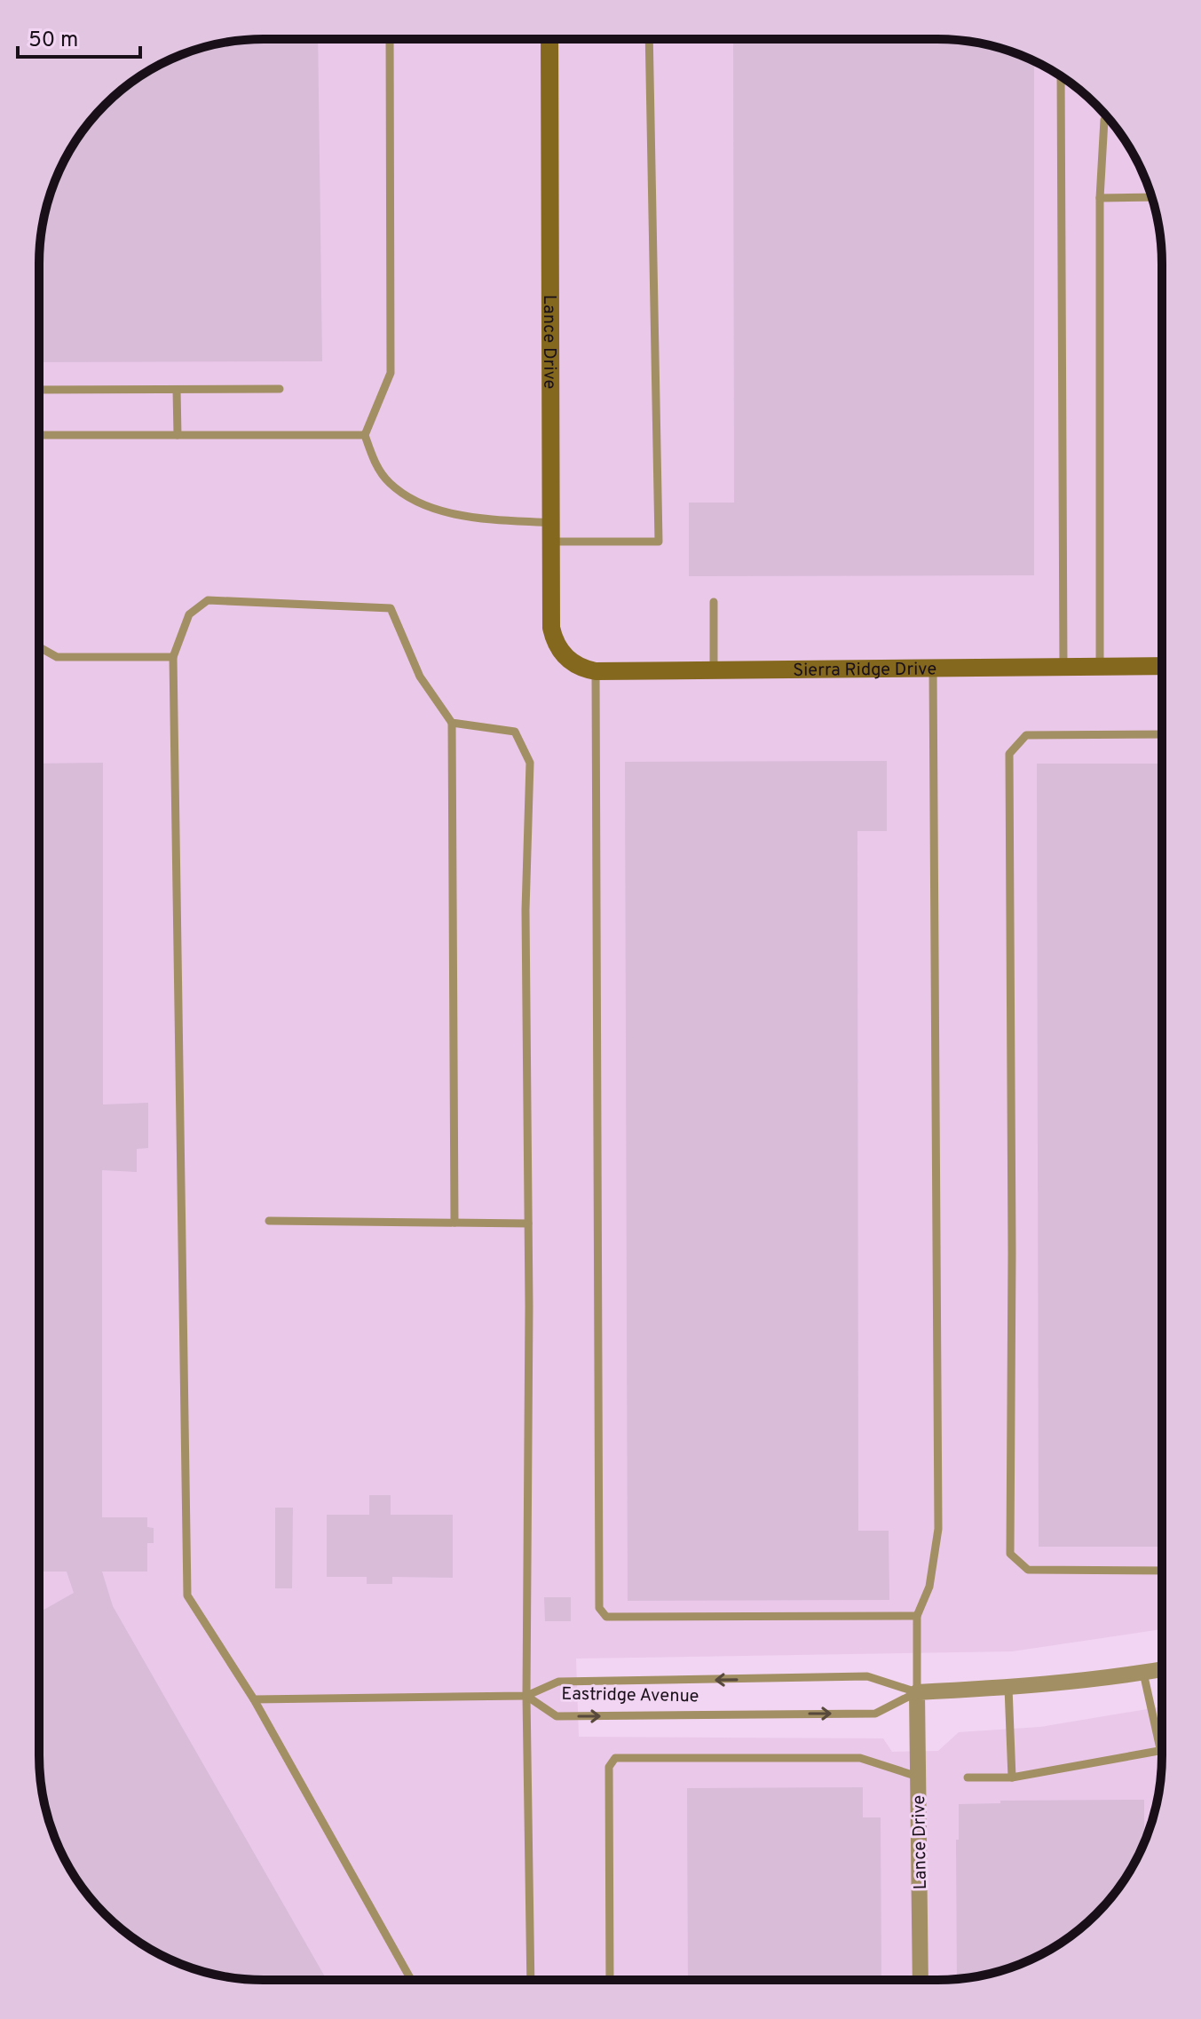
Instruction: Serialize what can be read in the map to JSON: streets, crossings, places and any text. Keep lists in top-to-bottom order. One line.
{"streets":{"street":["Lance Drive","Sierra Ridge Drive","Eastridge Avenue"]},"crossings":[["Lance Drive","Sierra Ridge Drive"],["Lance Drive","Eastridge Avenue"]],"scale_bar":"50 m"}
